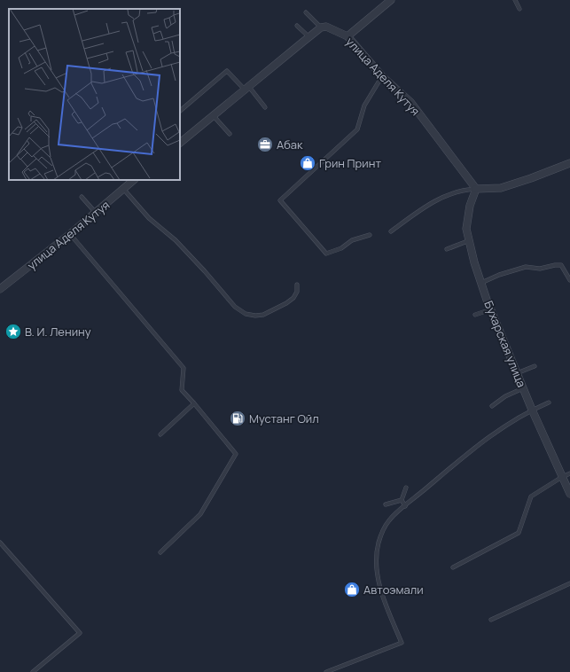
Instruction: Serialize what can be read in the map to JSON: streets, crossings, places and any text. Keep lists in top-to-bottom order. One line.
{"streets":{"street":["улица Аделя Кутуя","Бухарская улица"]},"crossings":[["улица Аделя Кутуя","Бухарская улица"]],"places":{"office":["Абак"],"shop":["Грин Принт","Автоэмали"],"place":["В. И. Ленину"],"fuel station":["Мустанг Ойл"]}}
